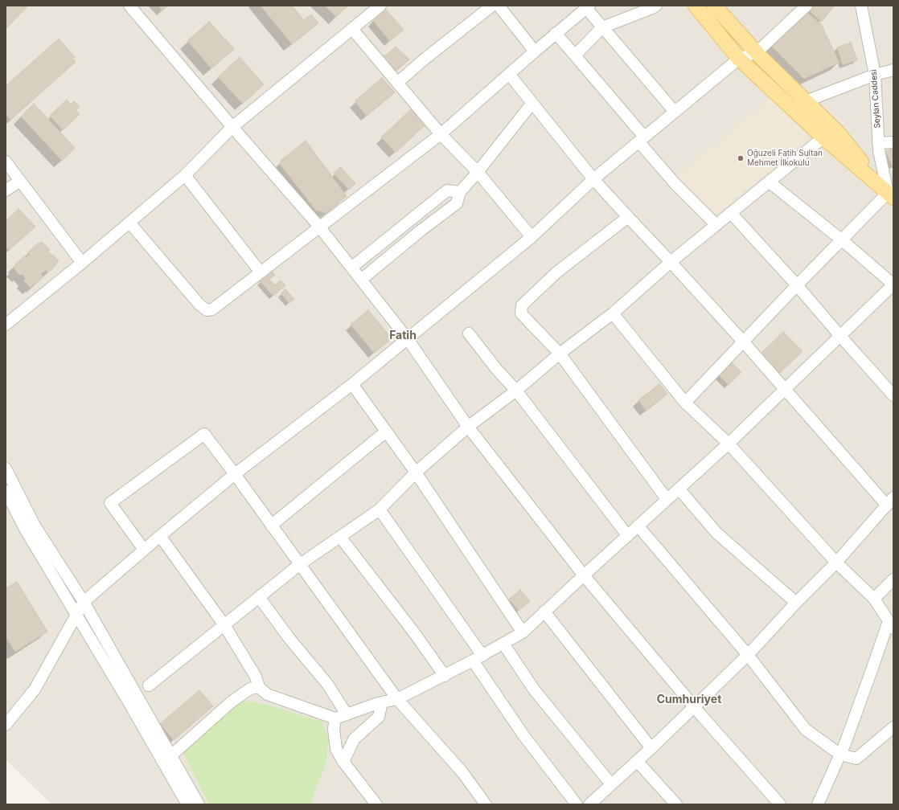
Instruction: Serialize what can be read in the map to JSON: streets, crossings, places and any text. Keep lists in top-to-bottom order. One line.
{"streets":{"street":["Seylan Caddesi"]},"districts":["Fatih","Cumhuriyet"],"places":["Oğuzeli Fatih Sultan Mehmet İlkokulu"]}
